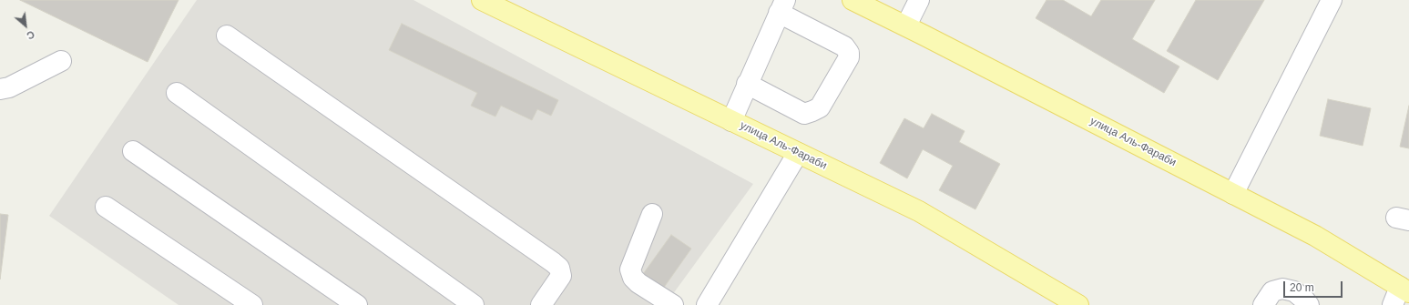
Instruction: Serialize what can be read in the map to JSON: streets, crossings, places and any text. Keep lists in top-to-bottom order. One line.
{"streets":{"main road":["улица Аль-Фараби"]},"scale_bar":"20 m","north":"bottom right"}
